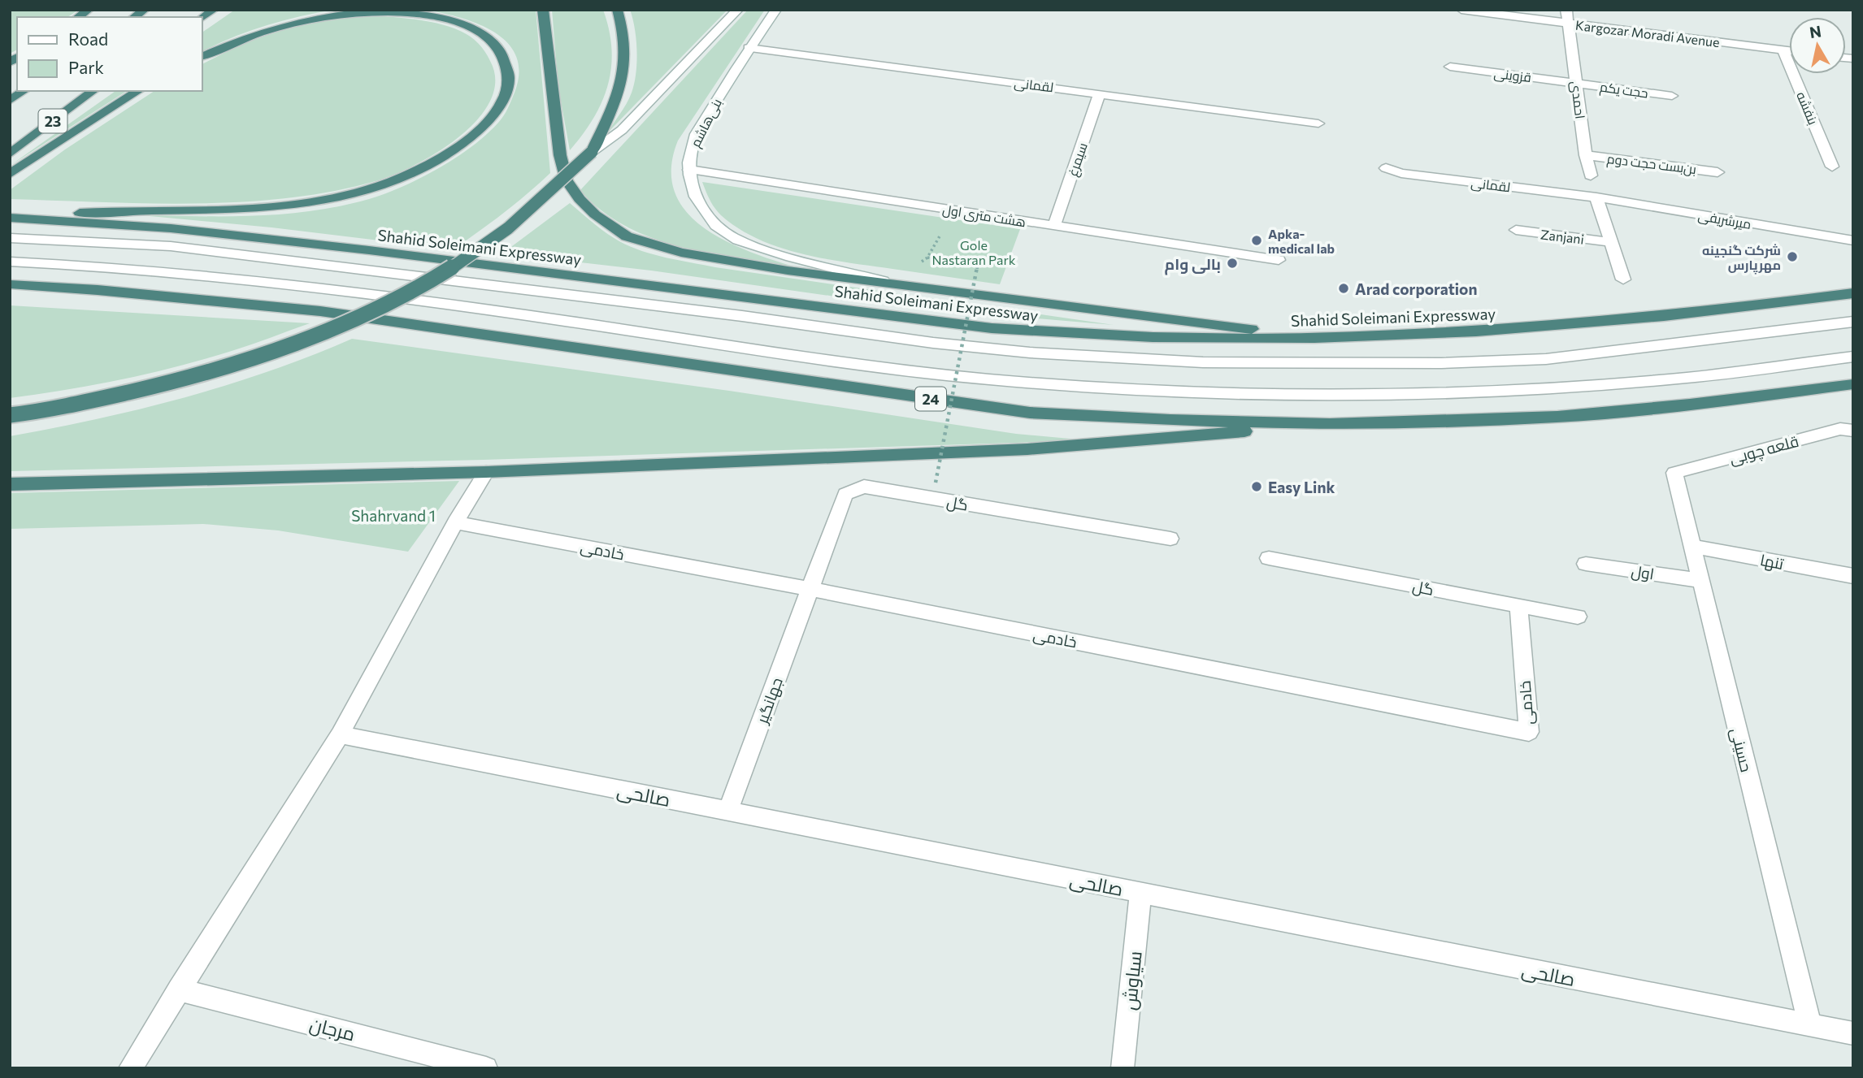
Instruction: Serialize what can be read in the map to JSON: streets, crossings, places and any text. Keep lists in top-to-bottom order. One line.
{"streets":{"highway":["23","Shahid Soleimani Expressway","24"],"street":["Kargozar Moradi Avenue","قزوینی","لقمانی","حجت یکم","احمدی","بنفشه","بنی‌هاشم","سیمرغ","بن‌بست حجت دوم","هشت متری اول","میرشریفی","Zanjani","قلعه چوبی","گل","خادمی","تنها","اول","جهانگیر","حسینی","صالحی","سیاوش","مرجان"]},"crossings":[["Kargozar Moradi Avenue","احمدی"],["Kargozar Moradi Avenue","بنفشه"],["قزوینی","حجت یکم"],["قزوینی","احمدی"],["لقمانی","بنی‌هاشم"],["لقمانی","سیمرغ"],["لقمانی","میرشریفی"],["حجت یکم","احمدی"],["احمدی","بن‌بست حجت دوم"],["بنی‌هاشم","هشت متری اول"],["سیمرغ","هشت متری اول"],["قلعه چوبی","حسینی"],["گل","خادمی"],["گل","جهانگیر"],["خادمی","جهانگیر"],["تنها","حسینی"],["اول","حسینی"],["جهانگیر","صالحی"],["حسینی","صالحی"],["صالحی","سیاوش"]],"parks":["Gole Nastaran Park","Shahrvand 1"],"places":["Apka- medical lab","شرکت گنجینه مهرپارس","بالی وام","Arad corporation","Easy Link"],"legend":["Road","Park"],"north":"top"}
